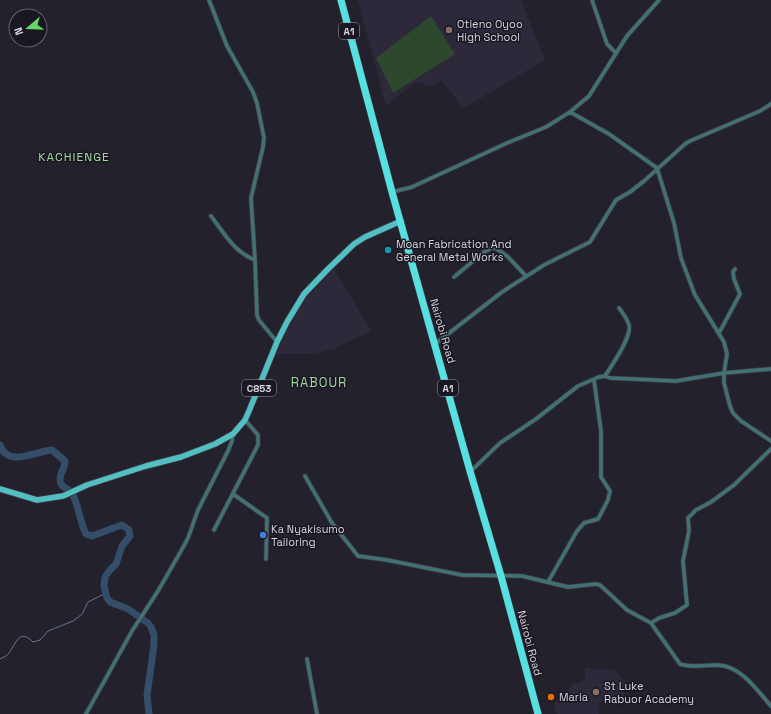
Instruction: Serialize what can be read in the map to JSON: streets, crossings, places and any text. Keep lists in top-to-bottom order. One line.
{"streets":{"highway":["A1","Nairobi Road"],"main road":["C853"]},"crossings":[["Nairobi Road","C853"]],"districts":["KACHIENGE","RABOUR"],"places":["Otieno Oyoo High School","Moan Fabrication And General Metal Works","Ka Nyakisumo Tailoring","St Luke Rabuor Academy","Maria"],"north":"left"}
